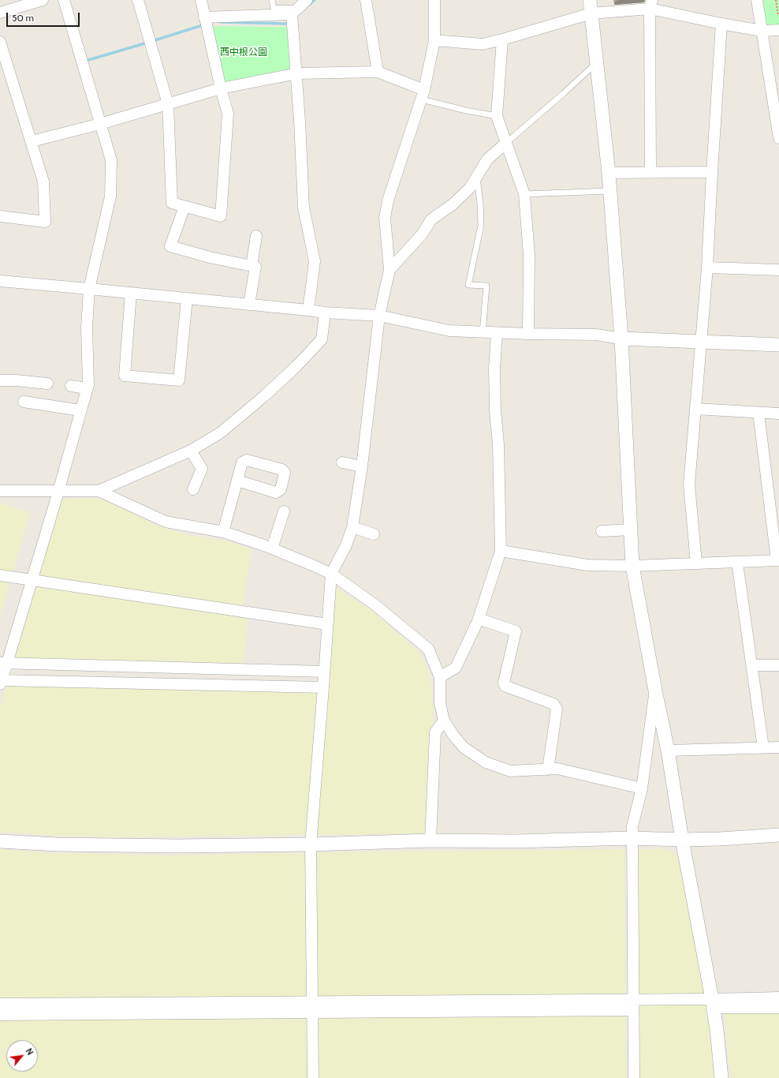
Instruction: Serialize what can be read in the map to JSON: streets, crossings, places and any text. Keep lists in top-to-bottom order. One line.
{"parks":["西中根公園"],"scale_bar":"50 m","north":"top right"}
